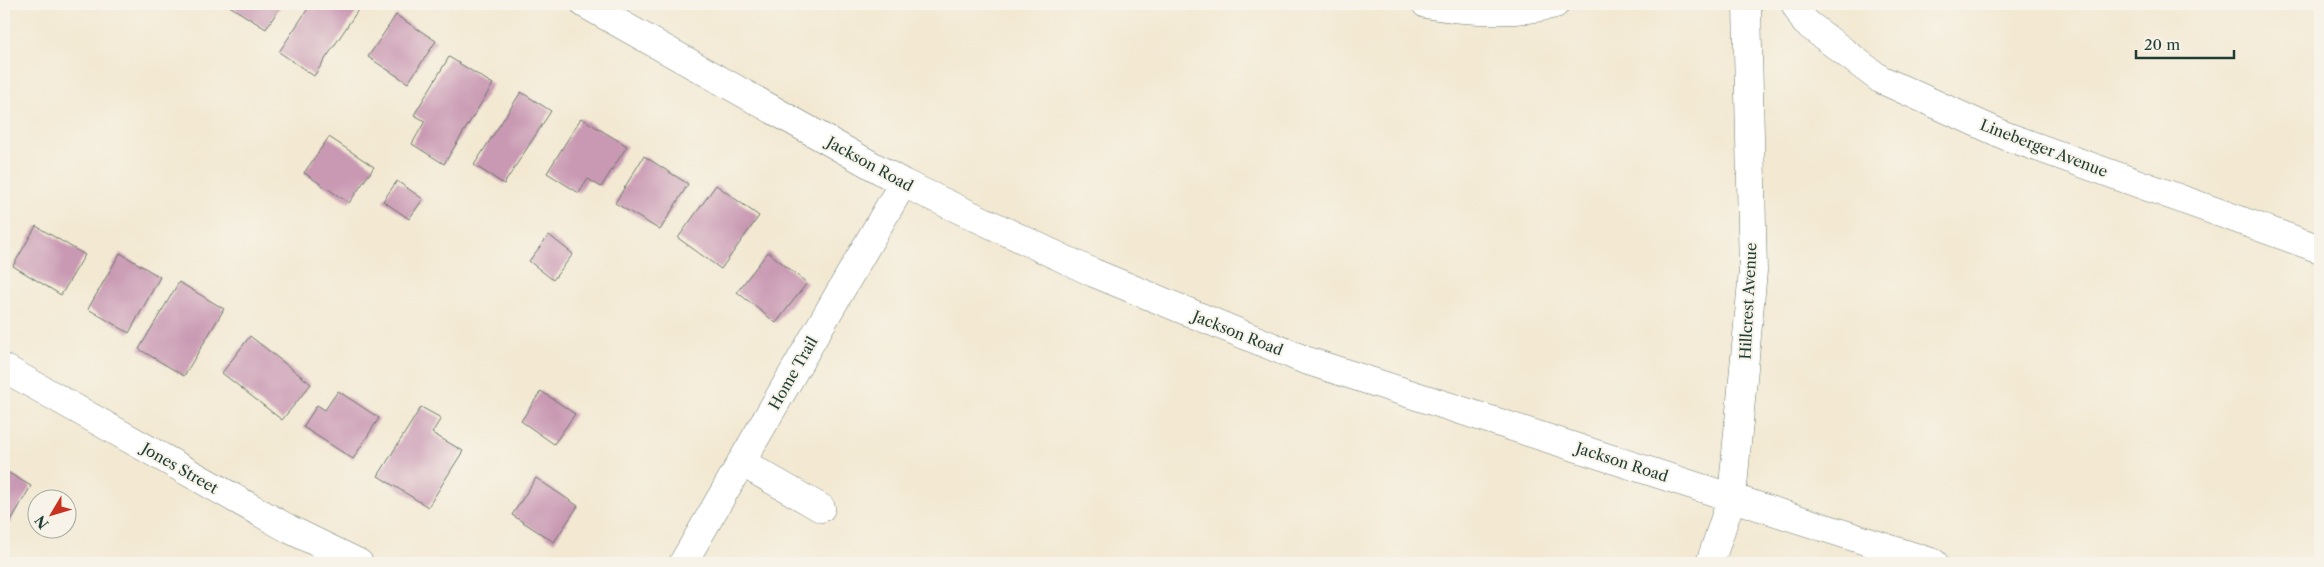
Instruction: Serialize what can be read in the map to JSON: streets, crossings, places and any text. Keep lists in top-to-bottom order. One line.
{"streets":{"street":["Lineberger Avenue","Jackson Road","Hillcrest Avenue","Home Trail","Jones Street"]},"crossings":[["Jackson Road","Hillcrest Avenue"],["Jackson Road","Home Trail"]],"scale_bar":"20 m","north":"bottom left"}
